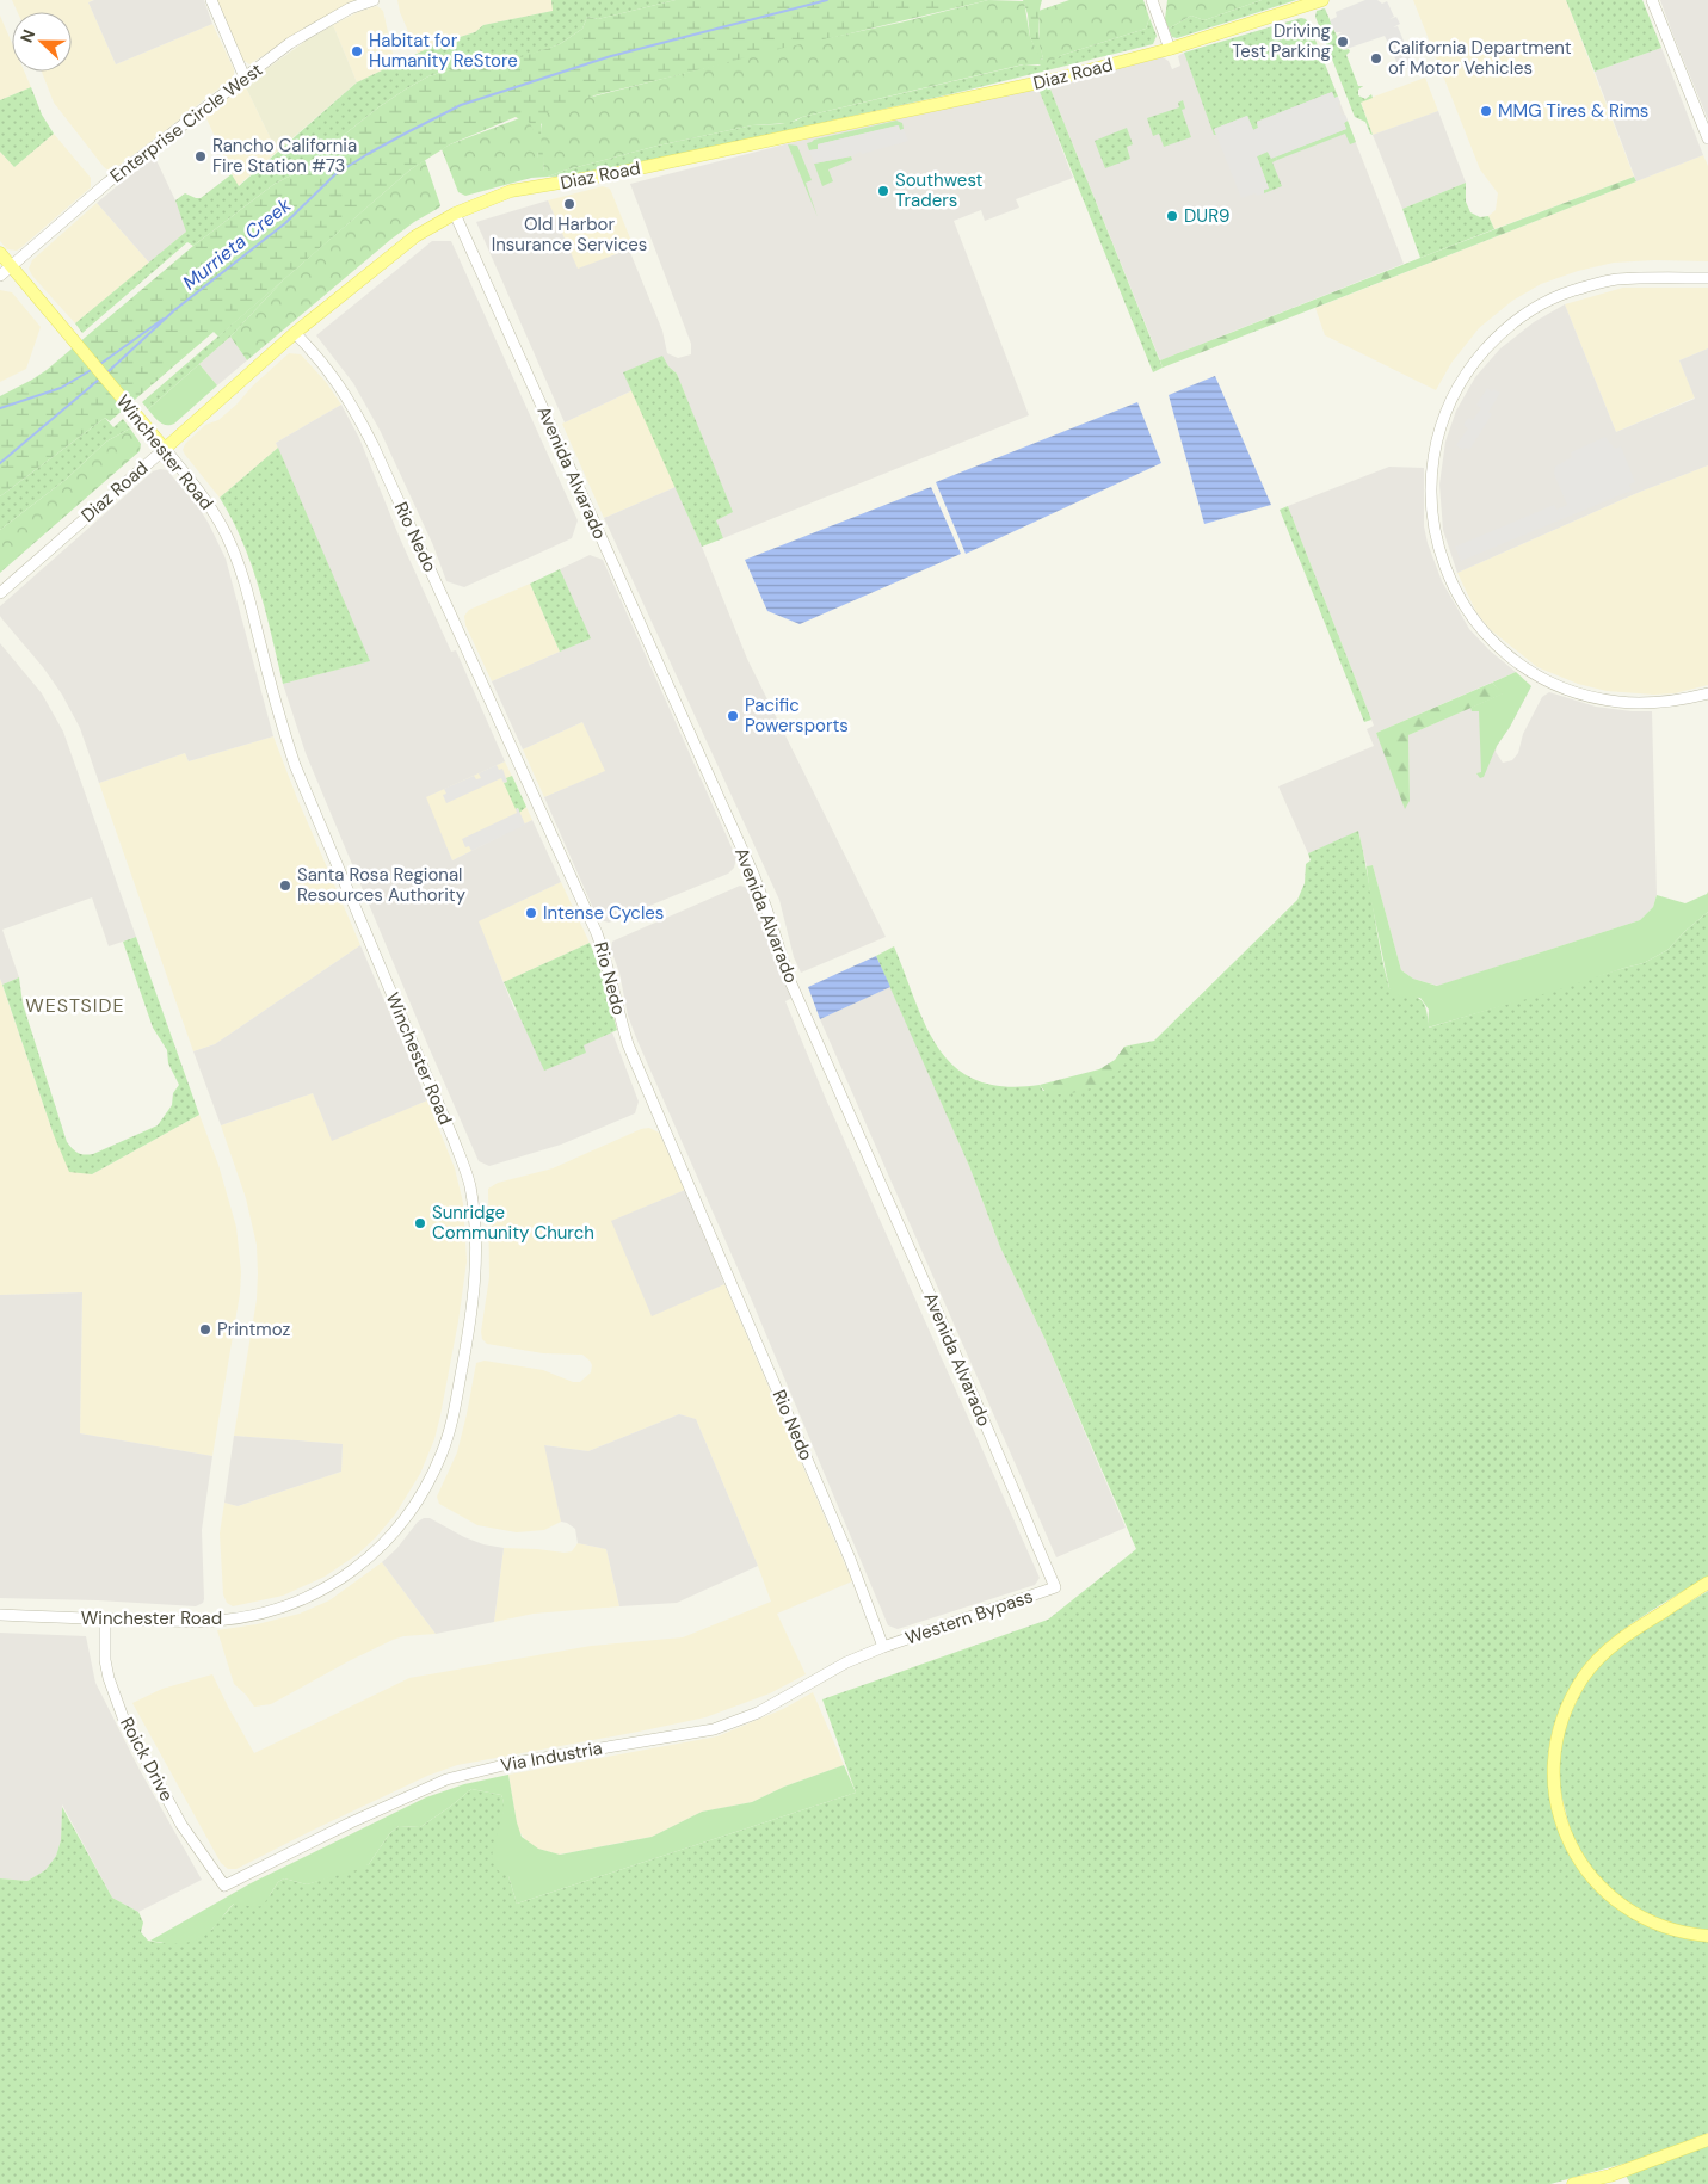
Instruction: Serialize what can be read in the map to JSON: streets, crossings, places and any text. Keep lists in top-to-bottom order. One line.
{"streets":{"main road":["Diaz Road","Winchester Road"],"street":["Enterprise Circle West","Avenida Alvarado","Rio Nedo","Western Bypass","Via Industria","Roick Drive"]},"crossings":[["Diaz Road","Winchester Road"],["Diaz Road","Avenida Alvarado"],["Diaz Road","Rio Nedo"],["Enterprise Circle West","Winchester Road"],["Winchester Road","Roick Drive"],["Avenida Alvarado","Western Bypass"],["Rio Nedo","Western Bypass"],["Rio Nedo","Via Industria"],["Western Bypass","Via Industria"],["Via Industria","Roick Drive"]],"districts":["WESTSIDE"],"water":["Murrieta Creek"],"places":["Driving Test Parking","Habitat for Humanity ReStore","California Department of Motor Vehicles","MMG Tires & Rims","Rancho California Fire Station #73","Southwest Traders","Old Harbor Insurance Services","DUR9","Pacific Powersports","Santa Rosa Regional Resources Authority","Intense Cycles","Sunridge Community Church","Printmoz"],"north":"left"}
